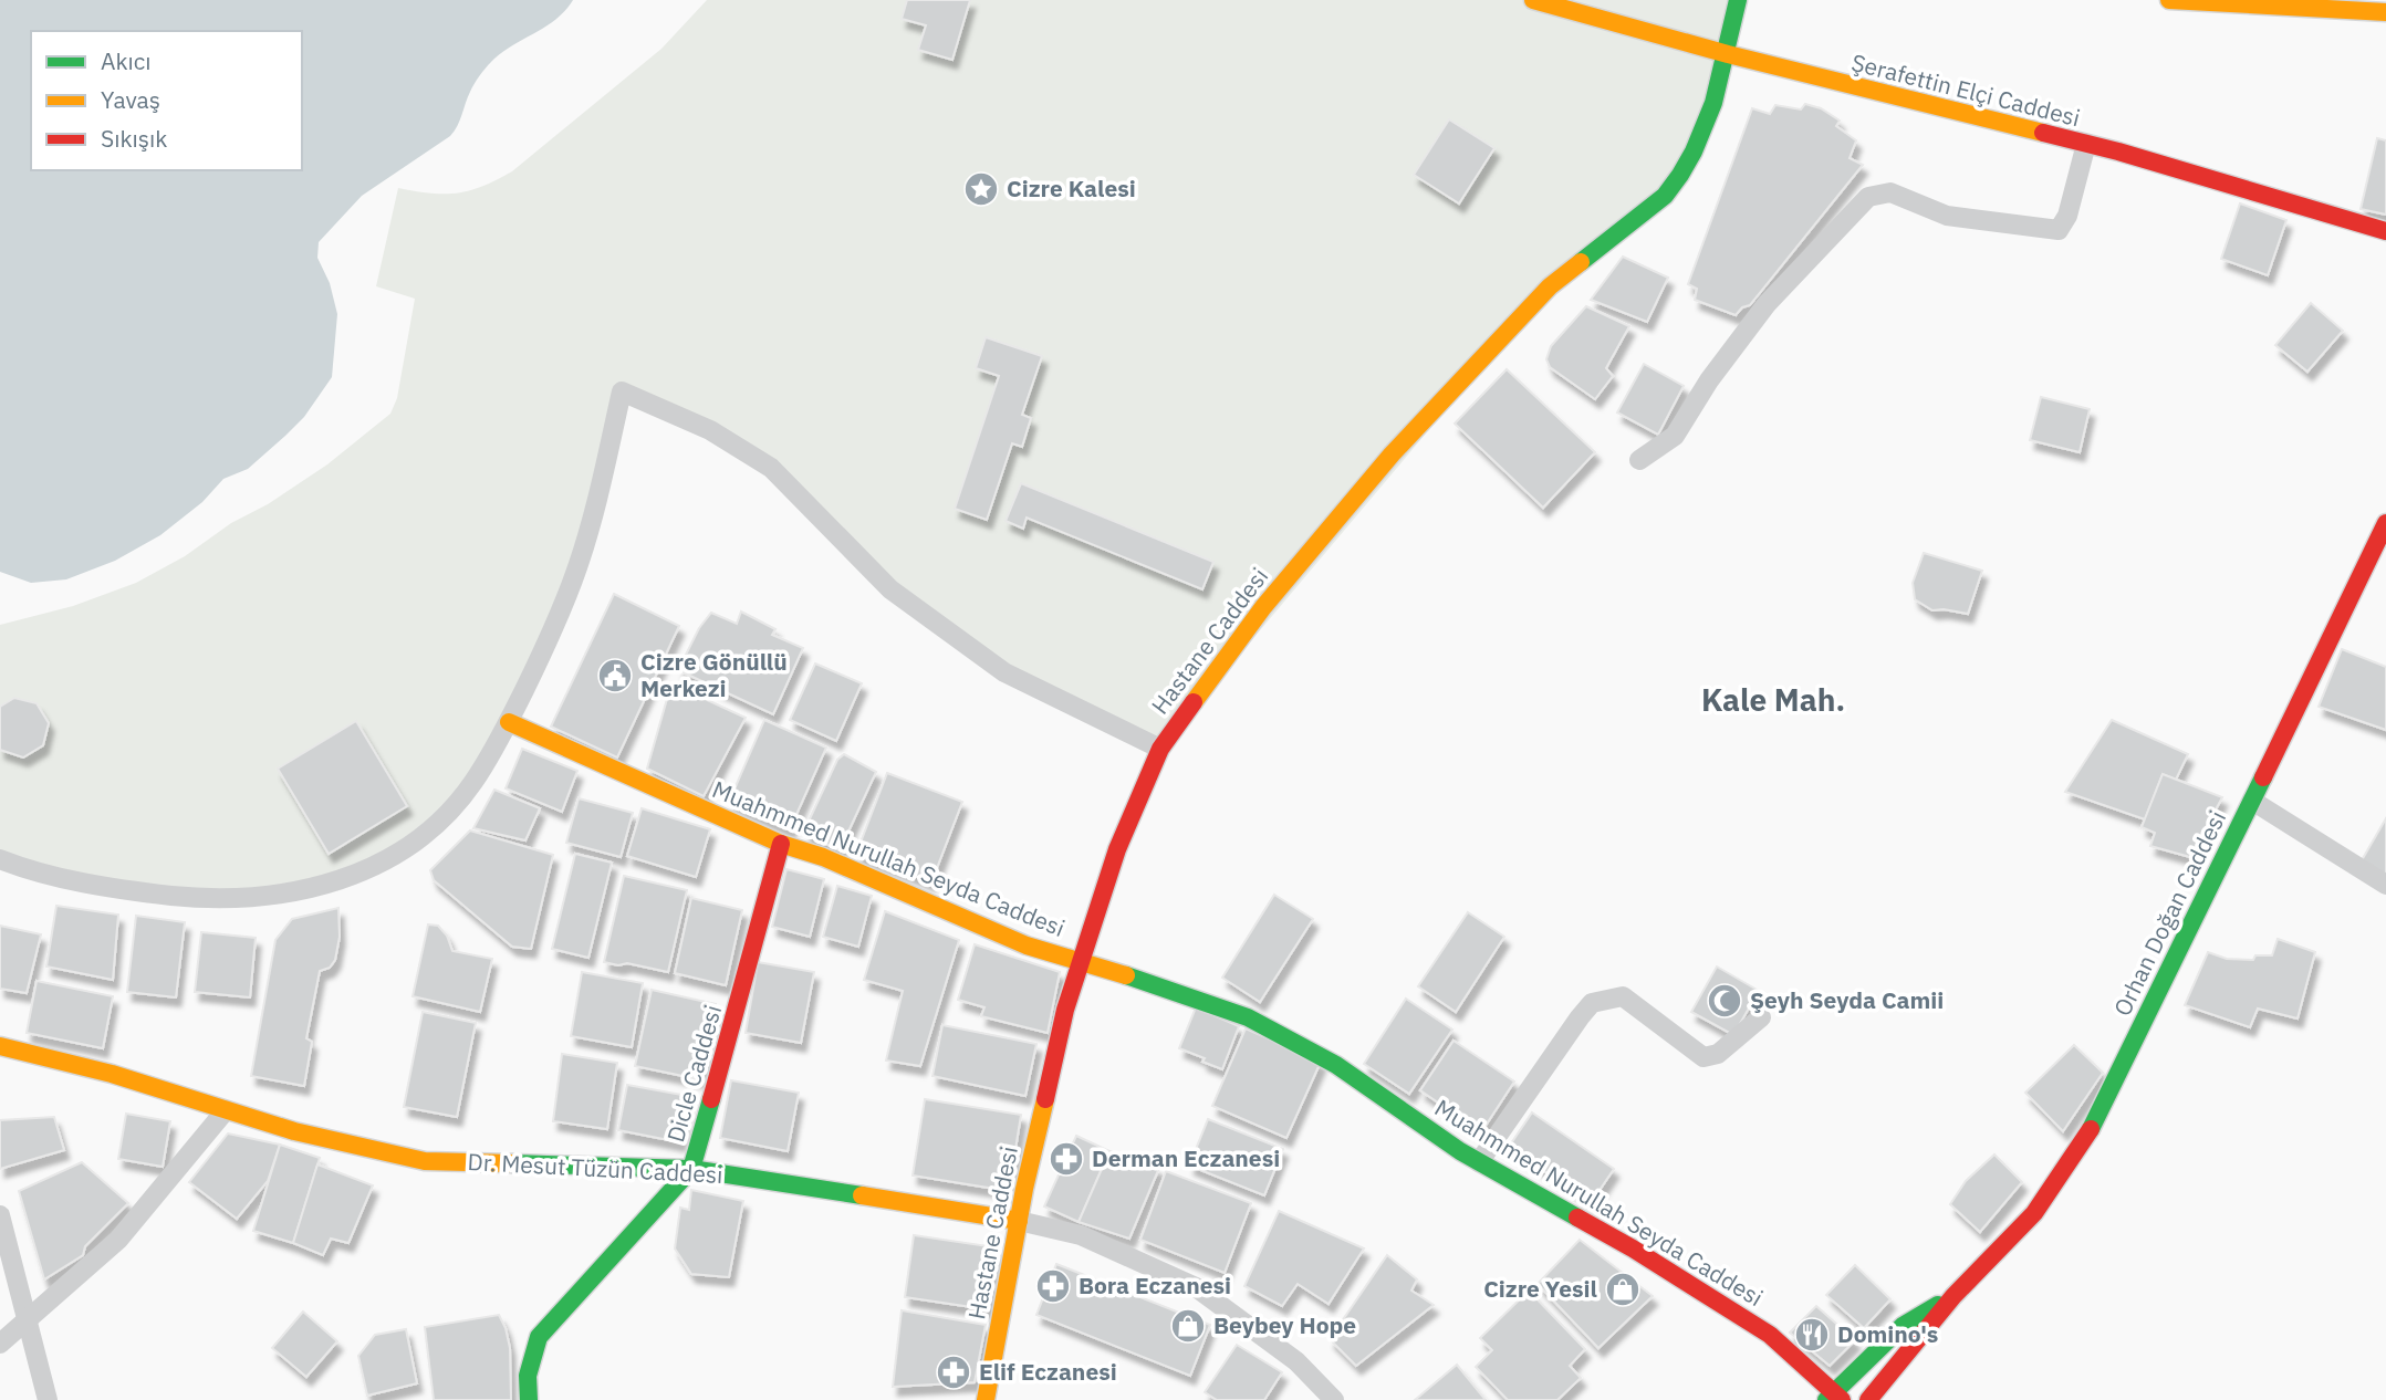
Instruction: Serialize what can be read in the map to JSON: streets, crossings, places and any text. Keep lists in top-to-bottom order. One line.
{"streets":{"street":["Şerafettin Elçi Caddesi","Hastane Caddesi","Muahmmed Nurullah Seyda Caddesi","Orhan Doğan Caddesi","Dicle Caddesi","Dr. Mesut Tüzün Caddesi"]},"crossings":[["Şerafettin Elçi Caddesi","Hastane Caddesi"],["Hastane Caddesi","Muahmmed Nurullah Seyda Caddesi"],["Hastane Caddesi","Dr. Mesut Tüzün Caddesi"],["Muahmmed Nurullah Seyda Caddesi","Orhan Doğan Caddesi"],["Muahmmed Nurullah Seyda Caddesi","Dicle Caddesi"],["Dicle Caddesi","Dr. Mesut Tüzün Caddesi"]],"districts":["Kale Mah."],"places":{"place":["Cizre Kalesi"],"public building":["Cizre Gönüllü Merkezi"],"mosque":["Şeyh Seyda Camii"],"pharmacy":["Derman Eczanesi","Bora Eczanesi","Elif Eczanesi"],"shop":["Cizre Yesil","Beybey Hope"],"restaurant":["Domino's"]},"legend":["Akıcı","Yavaş","Sıkışık"]}
